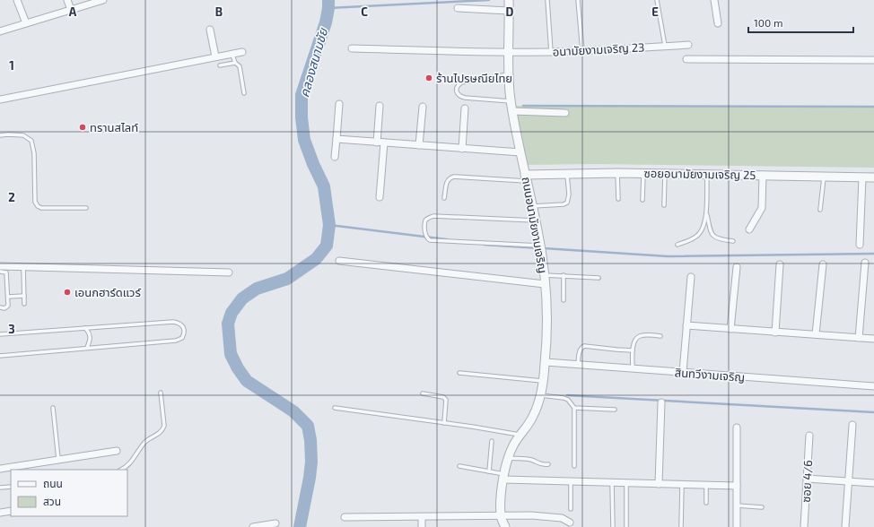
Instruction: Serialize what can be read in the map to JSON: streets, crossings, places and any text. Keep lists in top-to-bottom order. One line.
{"streets":{"street":["อนามัยงามเจริญ 23","ซอยอนามัยงามเจริญ 25","ถนนอนามัยงามเจริญ","สินทวีงามเจริญ","ซอย 4/6"]},"crossings":[["อนามัยงามเจริญ 23","ถนนอนามัยงามเจริญ"],["ซอยอนามัยงามเจริญ 25","ถนนอนามัยงามเจริญ"],["ถนนอนามัยงามเจริญ","สินทวีงามเจริญ"]],"water":["คลองสนามชัย"],"places":["ร้านไปรษณียไทย","ทรานสไลท์","เอนกฮาร์ดแวร์"],"legend":["ถนน","สวน"],"scale_bar":"100 m","grid":{"columns":["A","B","C","D","E"],"rows":["1","2","3"]}}
